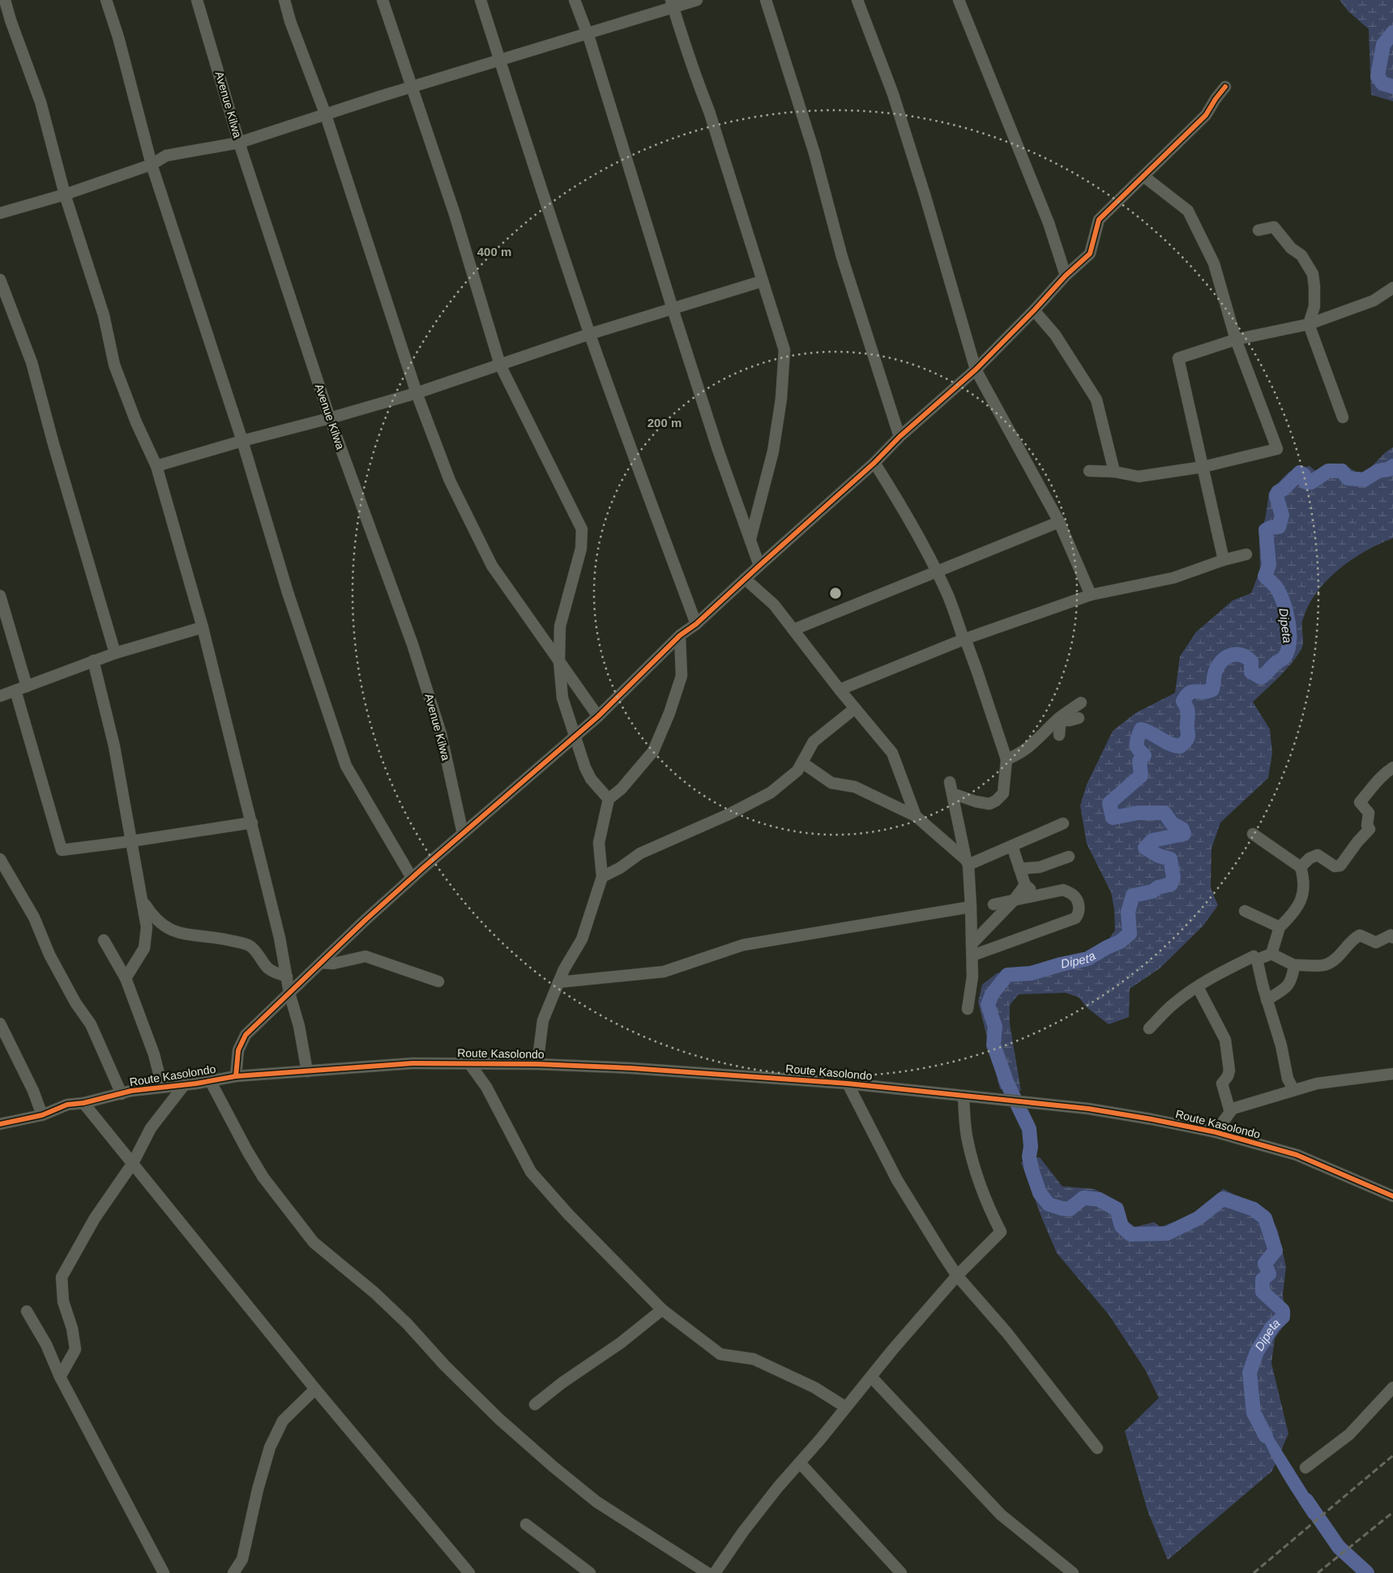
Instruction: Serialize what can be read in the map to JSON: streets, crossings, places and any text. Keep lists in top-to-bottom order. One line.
{"streets":{"street":["Avenue Kilwa","Route Kasolondo"]},"water":["Dipeta"],"rings":["400 m","200 m"]}
